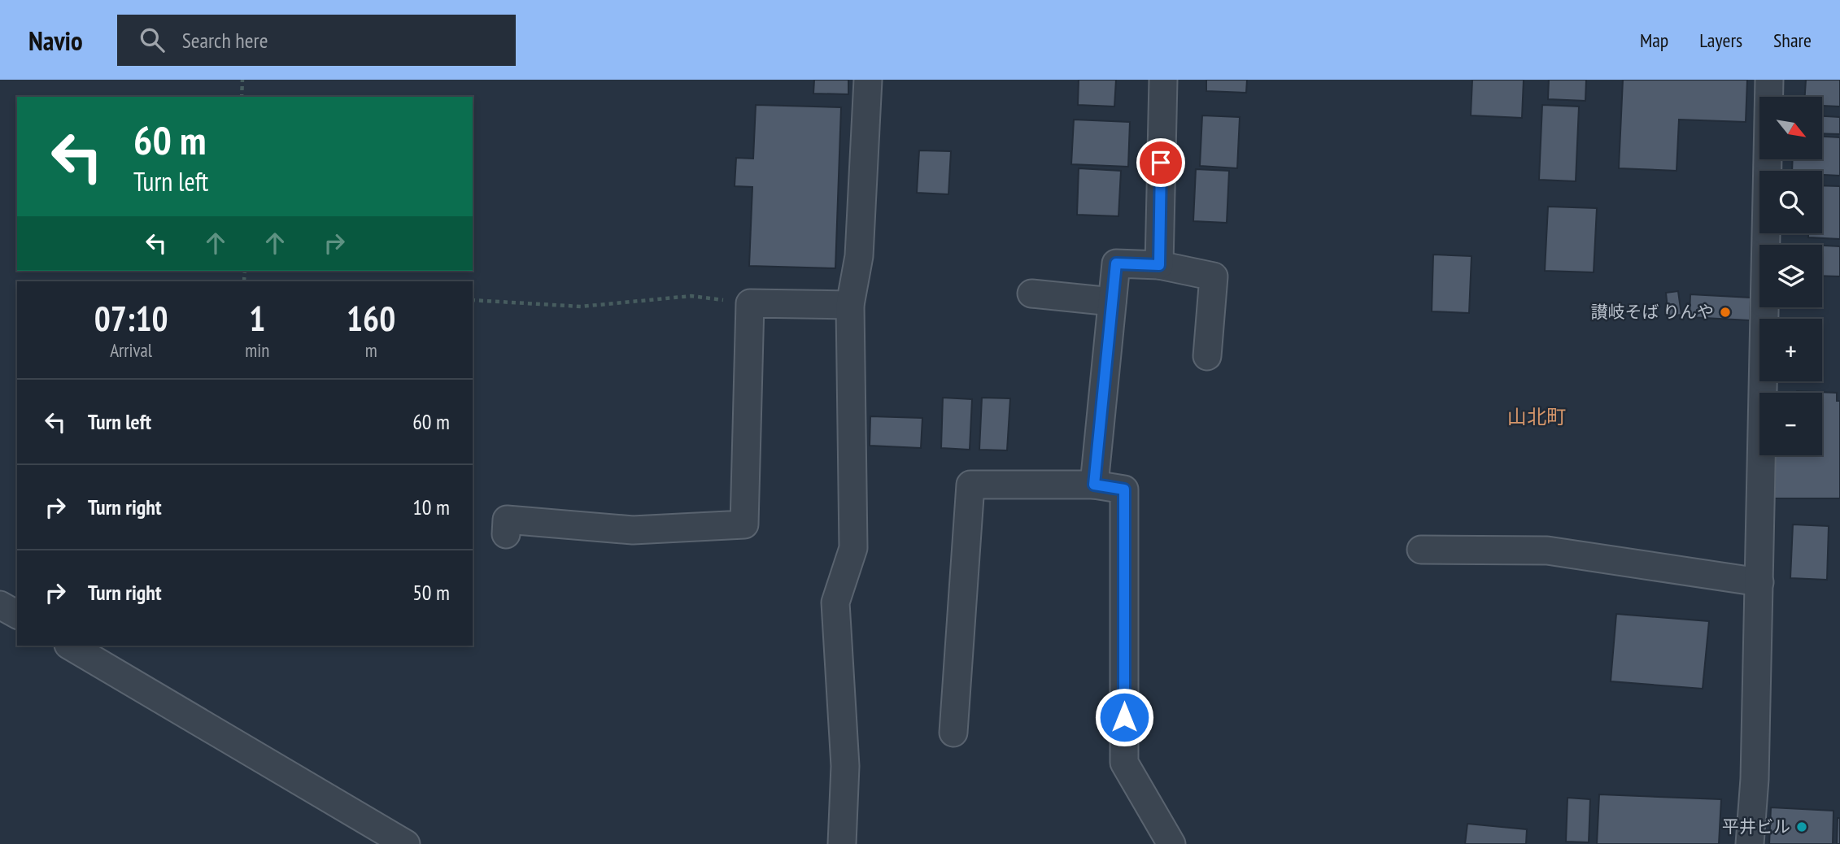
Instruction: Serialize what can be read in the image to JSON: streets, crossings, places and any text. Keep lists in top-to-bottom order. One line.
{"districts":["山北町"],"places":["讃岐そば りんや","平井ビル"],"north":"bottom right","page":{"header":"Navio","search":"Search here","nav":["Map","Layers","Share"],"map_buttons":["+","−"],"turn":["60 m","Turn left"],"eta":["07:10","Arrival","1","min","160","m"],"list":[{"name":"Turn left","value":"60 m"},{"name":"Turn right","value":"10 m"},{"name":"Turn right","value":"50 m"}]}}
